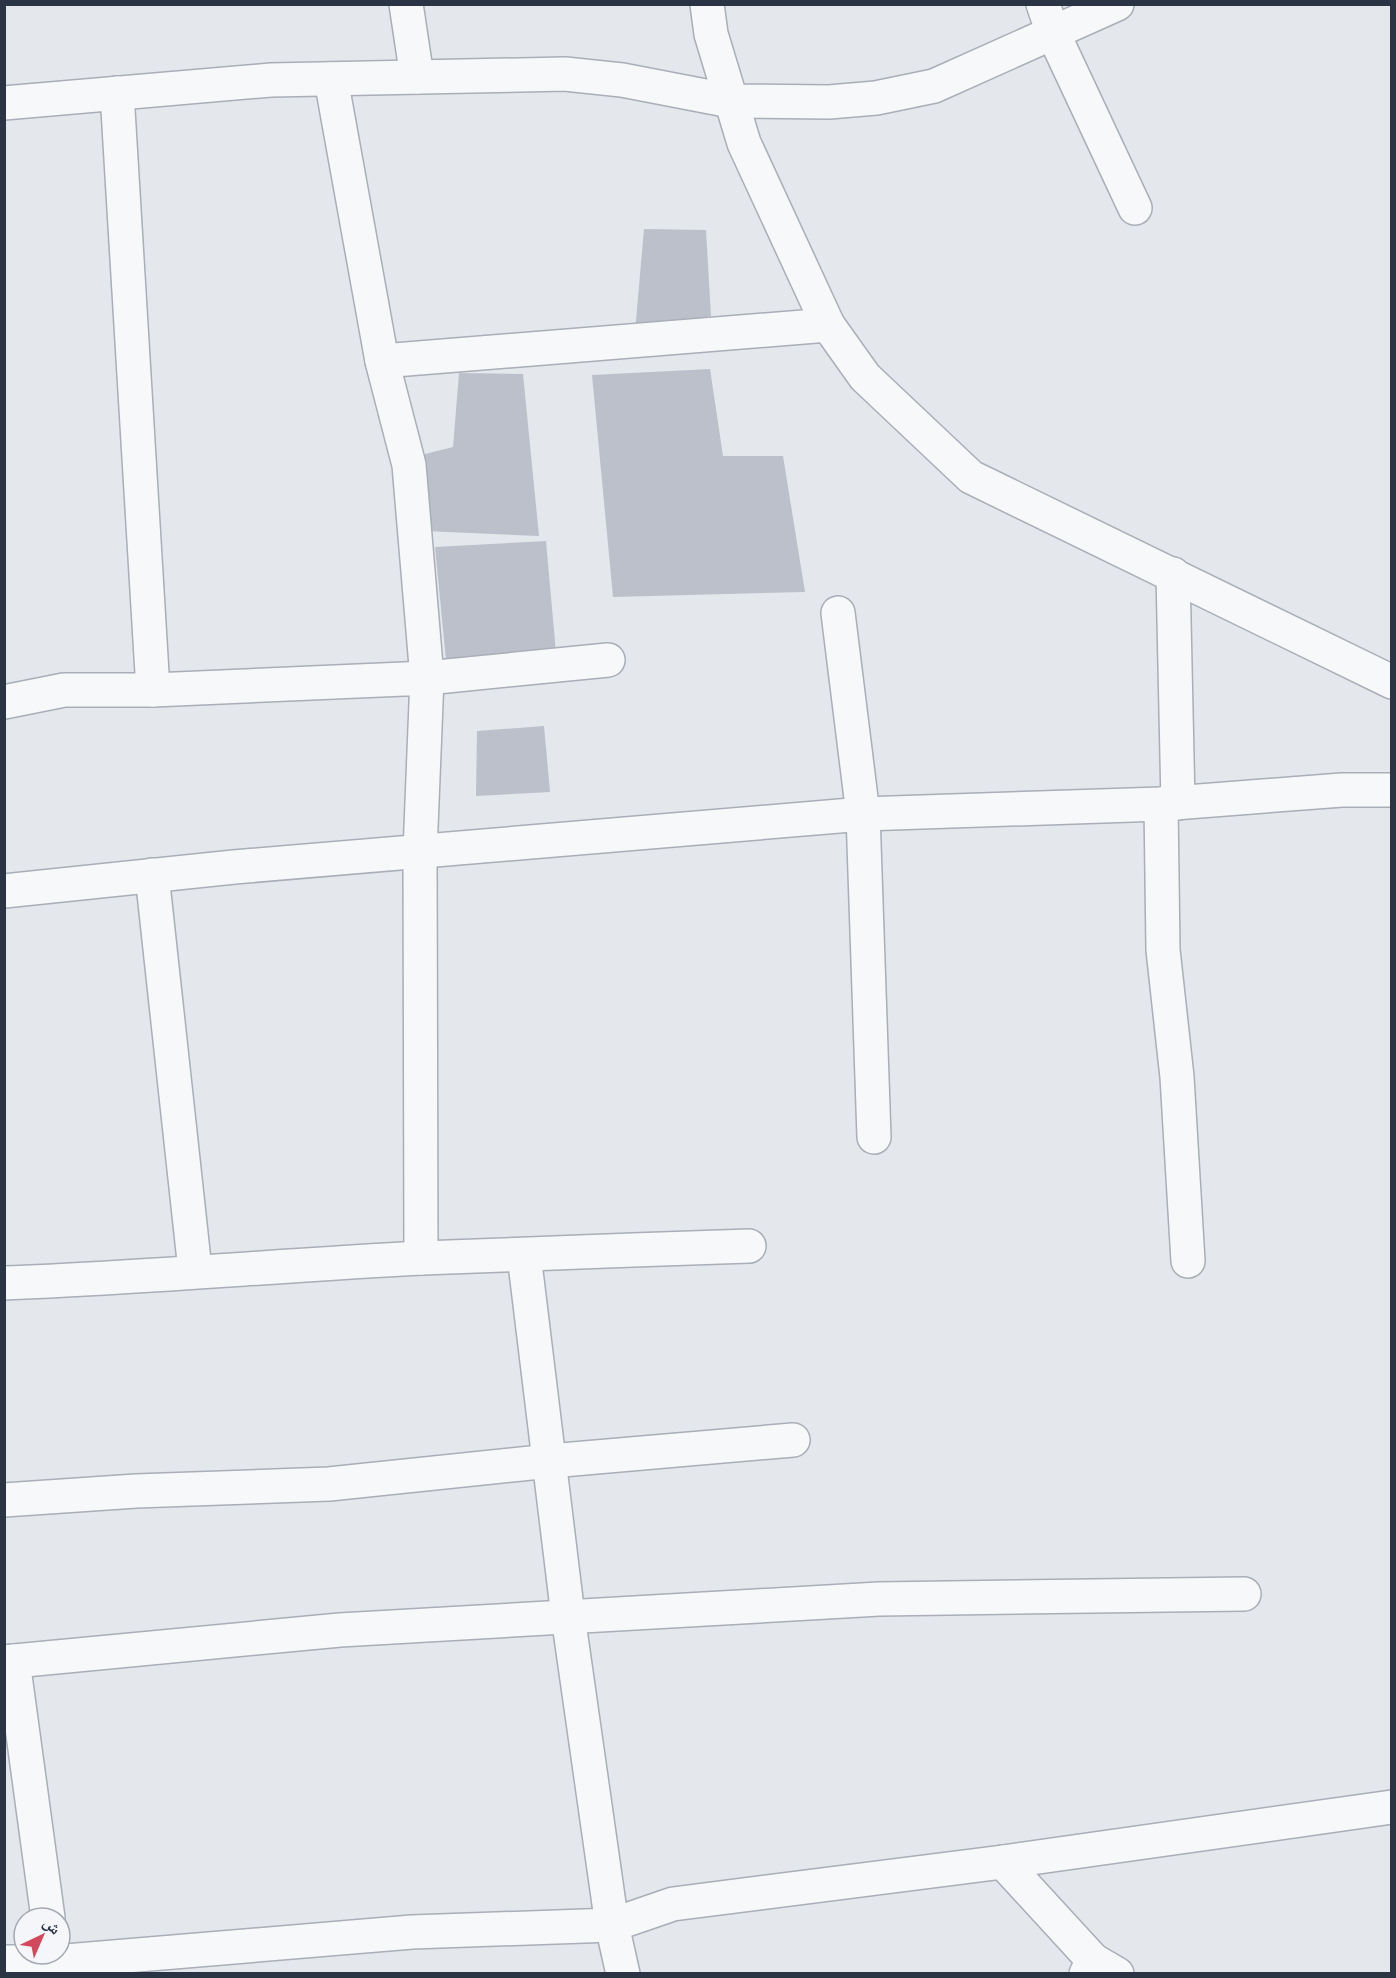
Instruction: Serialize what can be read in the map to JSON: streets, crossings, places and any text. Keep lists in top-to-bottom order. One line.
{"north":"top right"}
